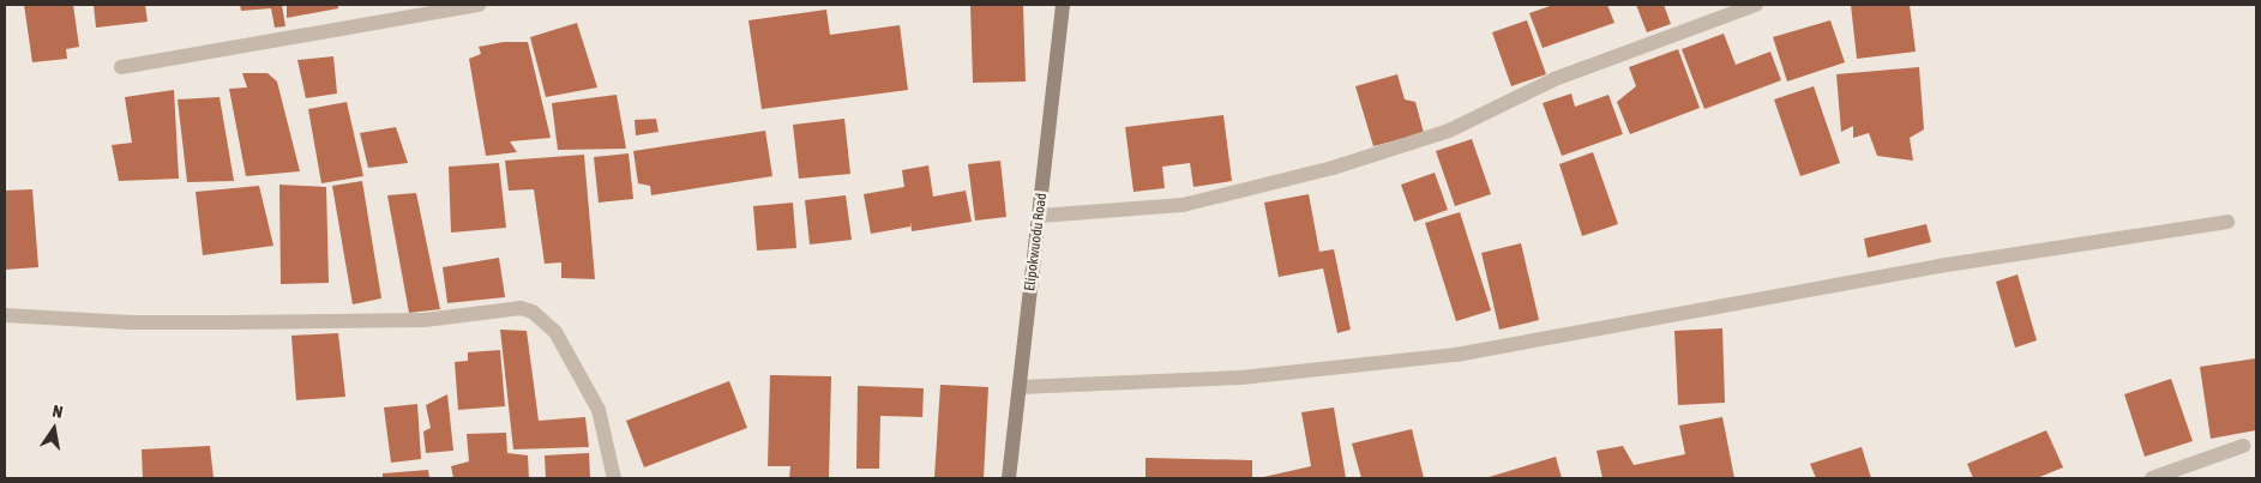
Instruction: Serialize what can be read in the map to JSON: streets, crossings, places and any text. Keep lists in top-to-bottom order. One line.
{"streets":{"street":["Elipokwuodu Road"]},"north":"top"}
